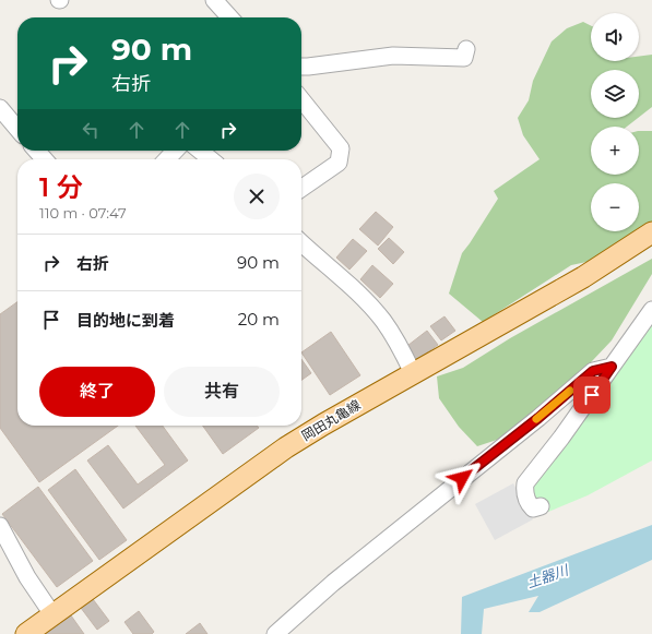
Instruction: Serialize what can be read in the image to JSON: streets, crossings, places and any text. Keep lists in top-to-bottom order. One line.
{"streets":{"main road":["岡田丸亀線"]},"water":["土器川"],"page":{"map_buttons":["+","−"],"turn":["90 m","右折"],"heading":["1 分","110 m · 07:47"],"list":[{"name":"右折","value":"90 m"},{"name":"目的地に到着","value":"20 m"}],"buttons":["終了","共有"]}}
